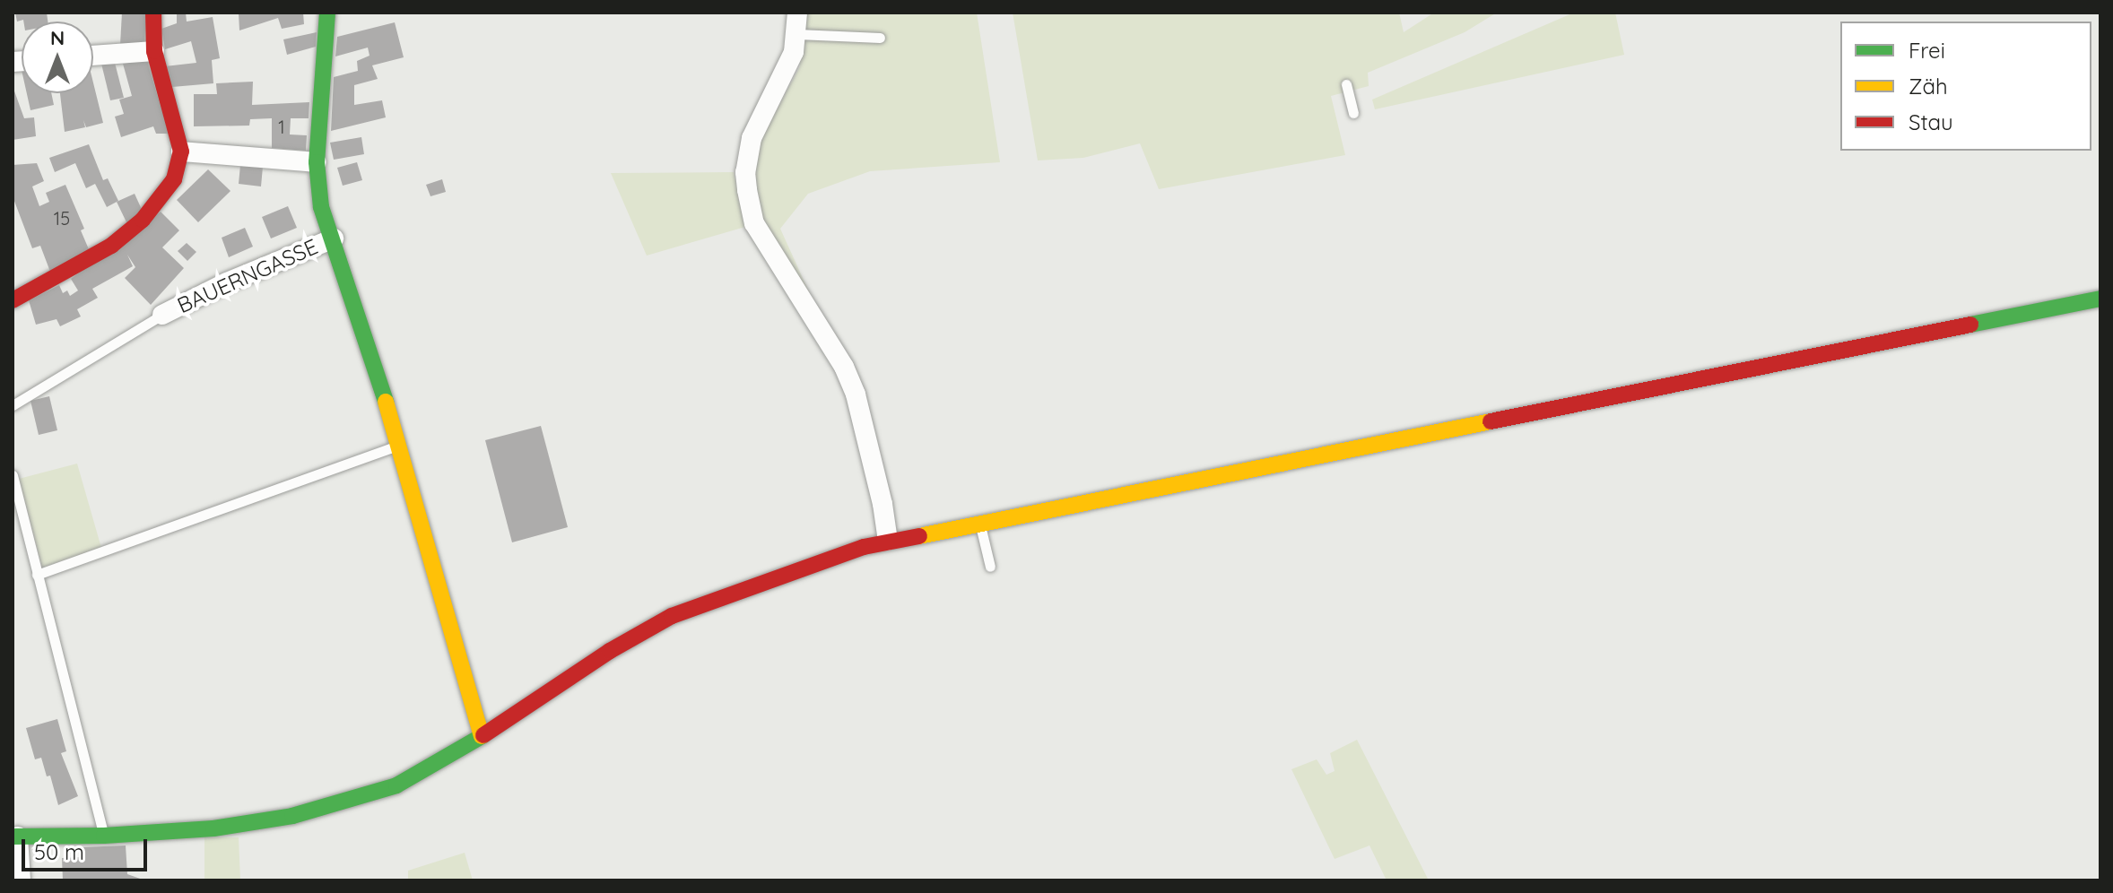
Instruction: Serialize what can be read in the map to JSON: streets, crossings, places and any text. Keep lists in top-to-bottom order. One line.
{"streets":{"street":["BAUERNGASSE"]},"house_numbers":["1","15"],"legend":["Frei","Zäh","Stau"],"scale_bar":"50 m","north":"top"}
